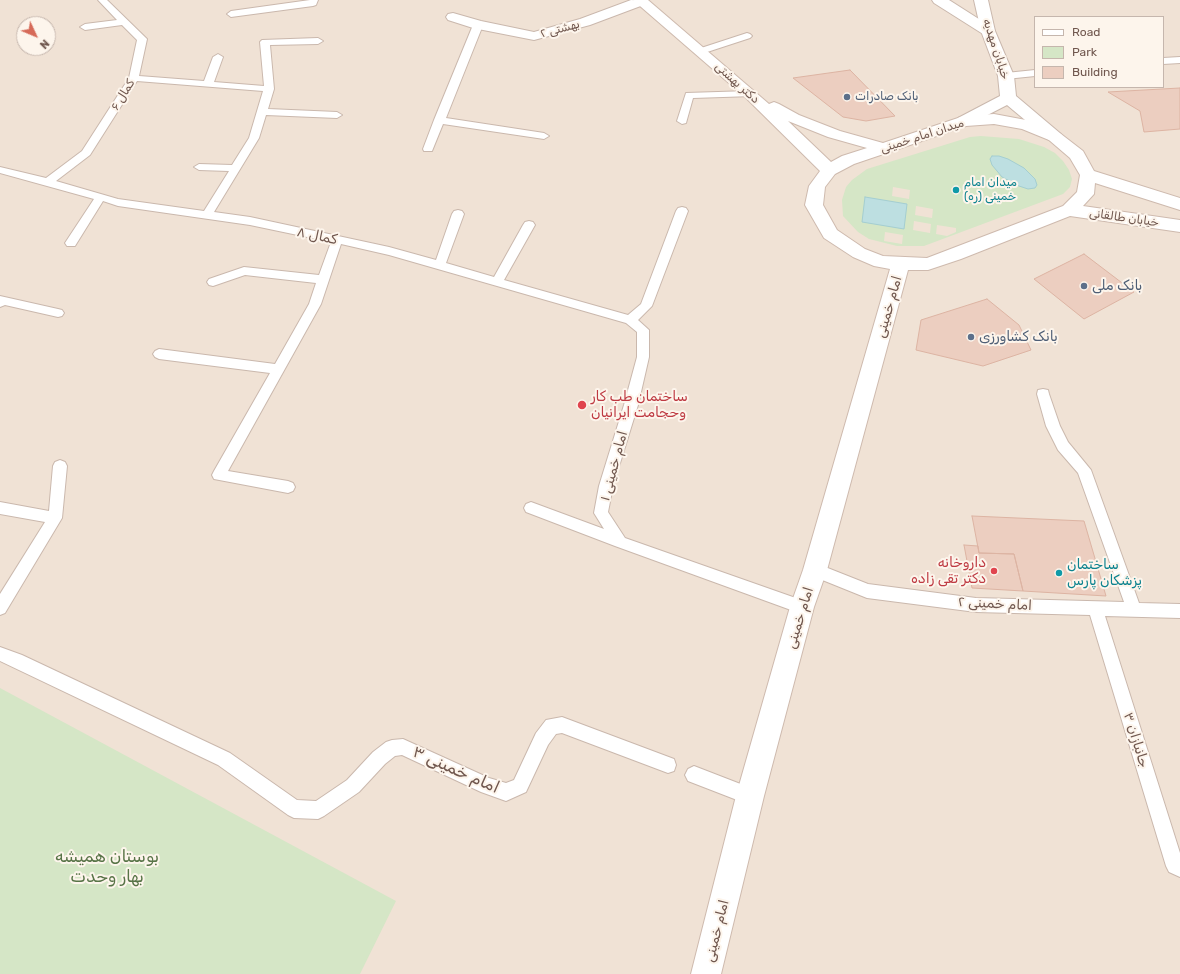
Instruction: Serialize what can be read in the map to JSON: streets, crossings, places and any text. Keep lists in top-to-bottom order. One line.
{"streets":{"main road":["بهشتی ۲","خیابان مهدیه","دکتر بهشتی","میدان امام خمینی","خیابان طالقانی","امام خمینی"],"lane":["کمال ۶","کمال ۸","امام خمینی ۱","امام خمینی ۲","جانبازان ۳","امام خمینی ۳"]},"crossings":[["بهشتی ۲","دکتر بهشتی"],["دکتر بهشتی","میدان امام خمینی"],["کمال ۶","کمال ۸"],["میدان امام خمینی","خیابان طالقانی"],["میدان امام خمینی","امام خمینی"],["کمال ۸","امام خمینی ۱"],["امام خمینی","امام خمینی ۲"],["امام خمینی ۲","جانبازان ۳"]],"parks":["بوستان همیشه بهار وحدت"],"places":["بانک صادرات","میدان امام خمینی (ره)","بانک ملی","بانک کشاورزی","ساختمان طب کار و‌حجامت ایرانیان","داروخانه دکتر تقی زاده","ساختمان پزشکان پارس"],"legend":["Road","Park","Building"],"north":"bottom right"}
